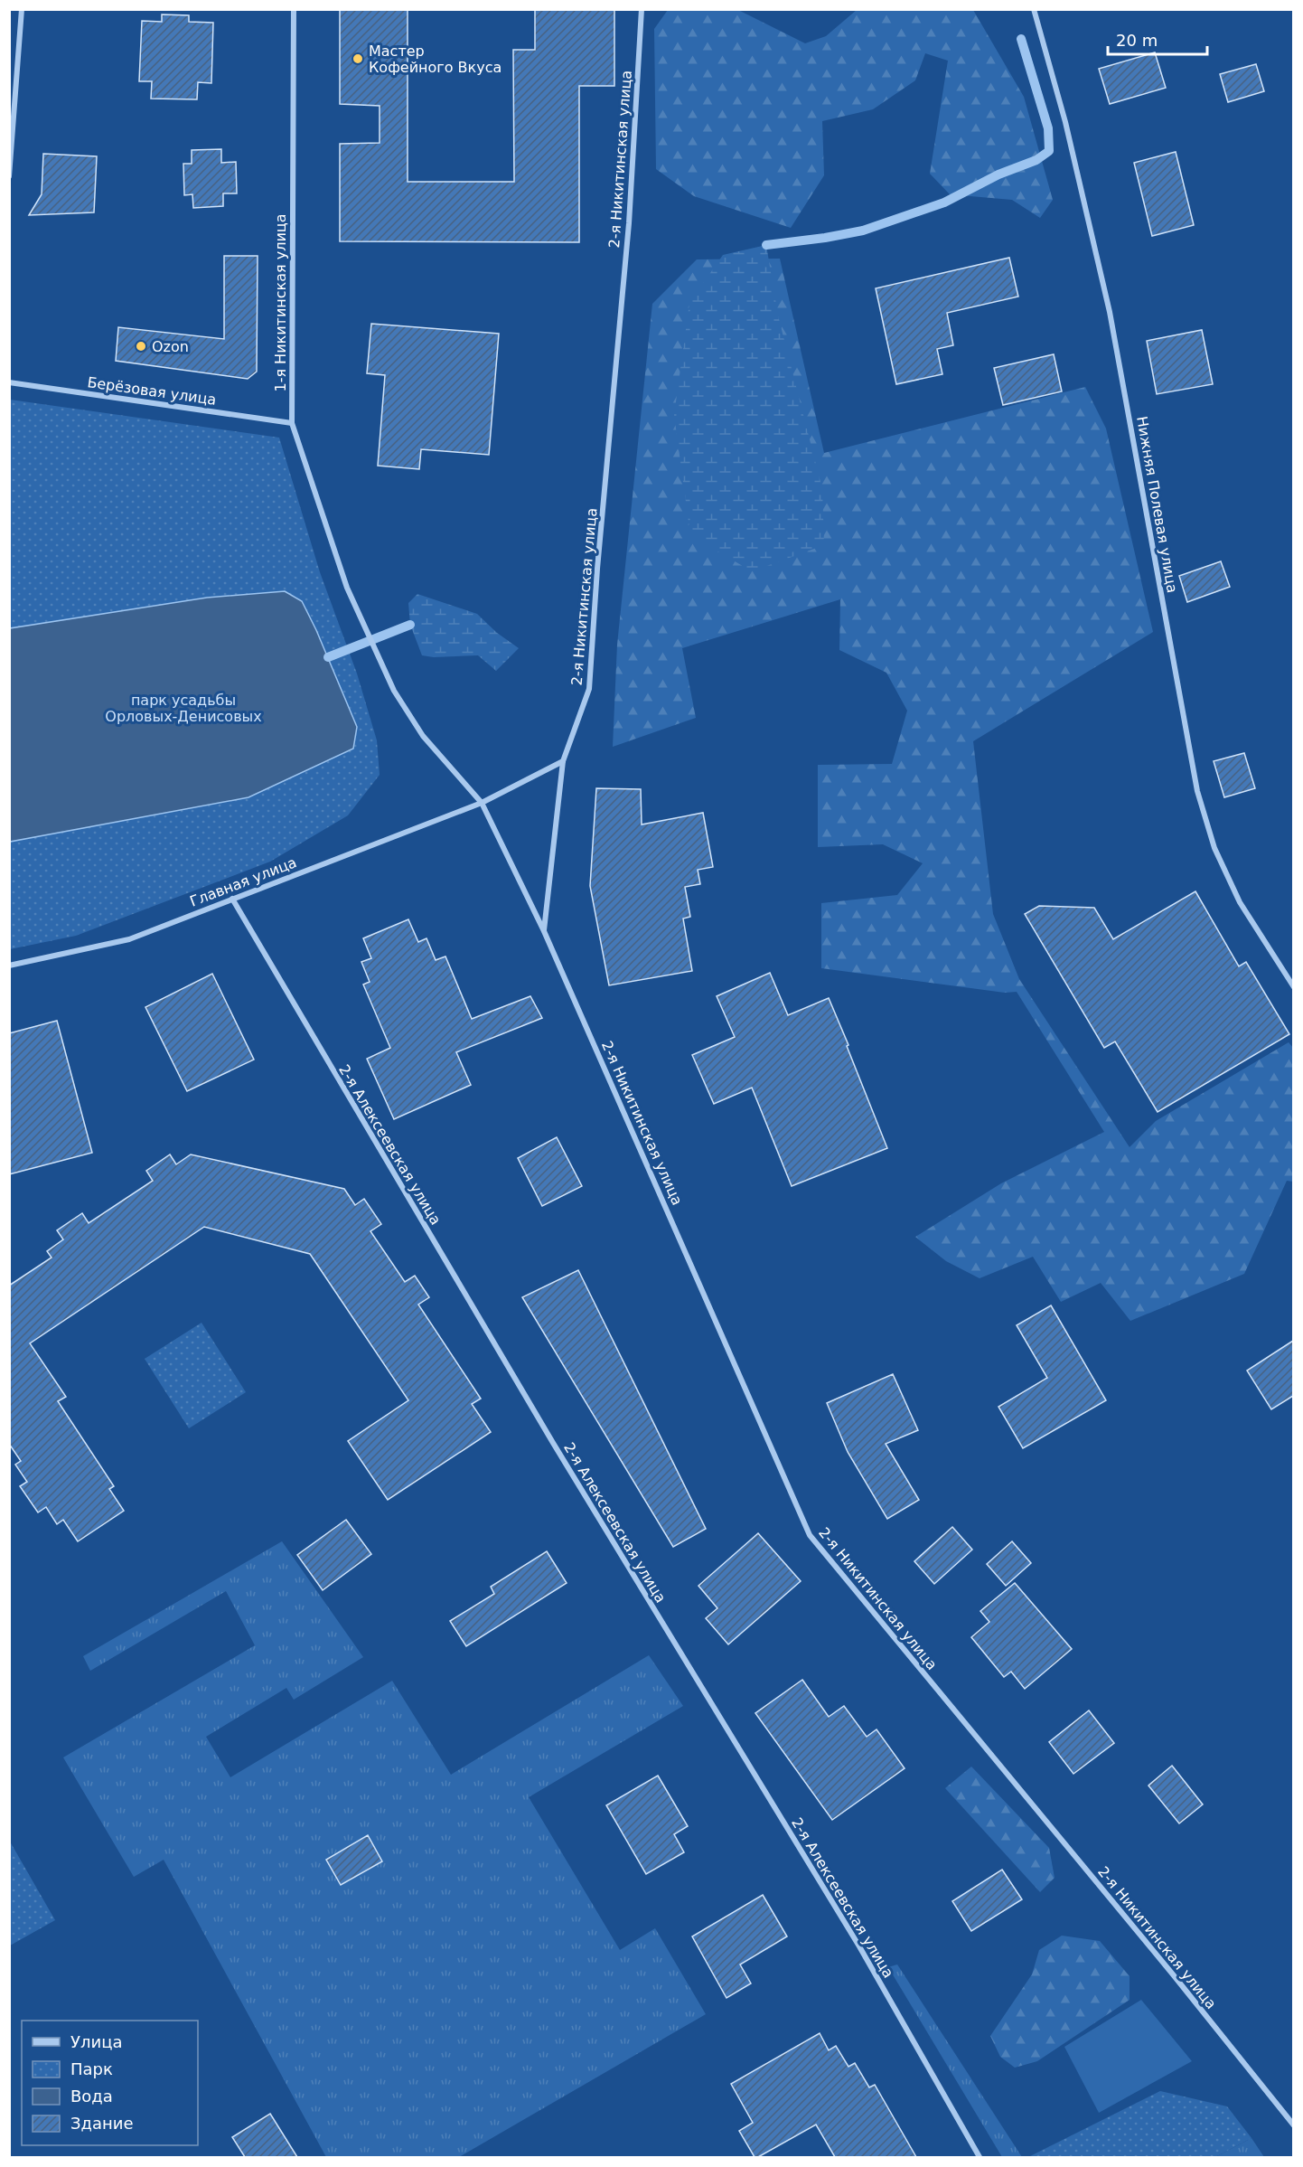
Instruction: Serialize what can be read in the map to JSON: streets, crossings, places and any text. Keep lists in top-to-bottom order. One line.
{"streets":{"street":["2-я Никитинская улица","1-я Никитинская улица","Берёзовая улица","Нижняя Полевая улица","Главная улица","2-я Алексеевская улица"]},"crossings":[["2-я Никитинская улица","1-я Никитинская улица"],["2-я Никитинская улица","Главная улица"],["1-я Никитинская улица","Берёзовая улица"],["1-я Никитинская улица","Главная улица"],["Главная улица","2-я Алексеевская улица"]],"parks":["парк усадьбы Орловых-Денисовых"],"places":["Мастер Кофейного Вкуса","Ozon"],"legend":["Улица","Парк","Вода","Здание"],"scale_bar":"20 m"}
